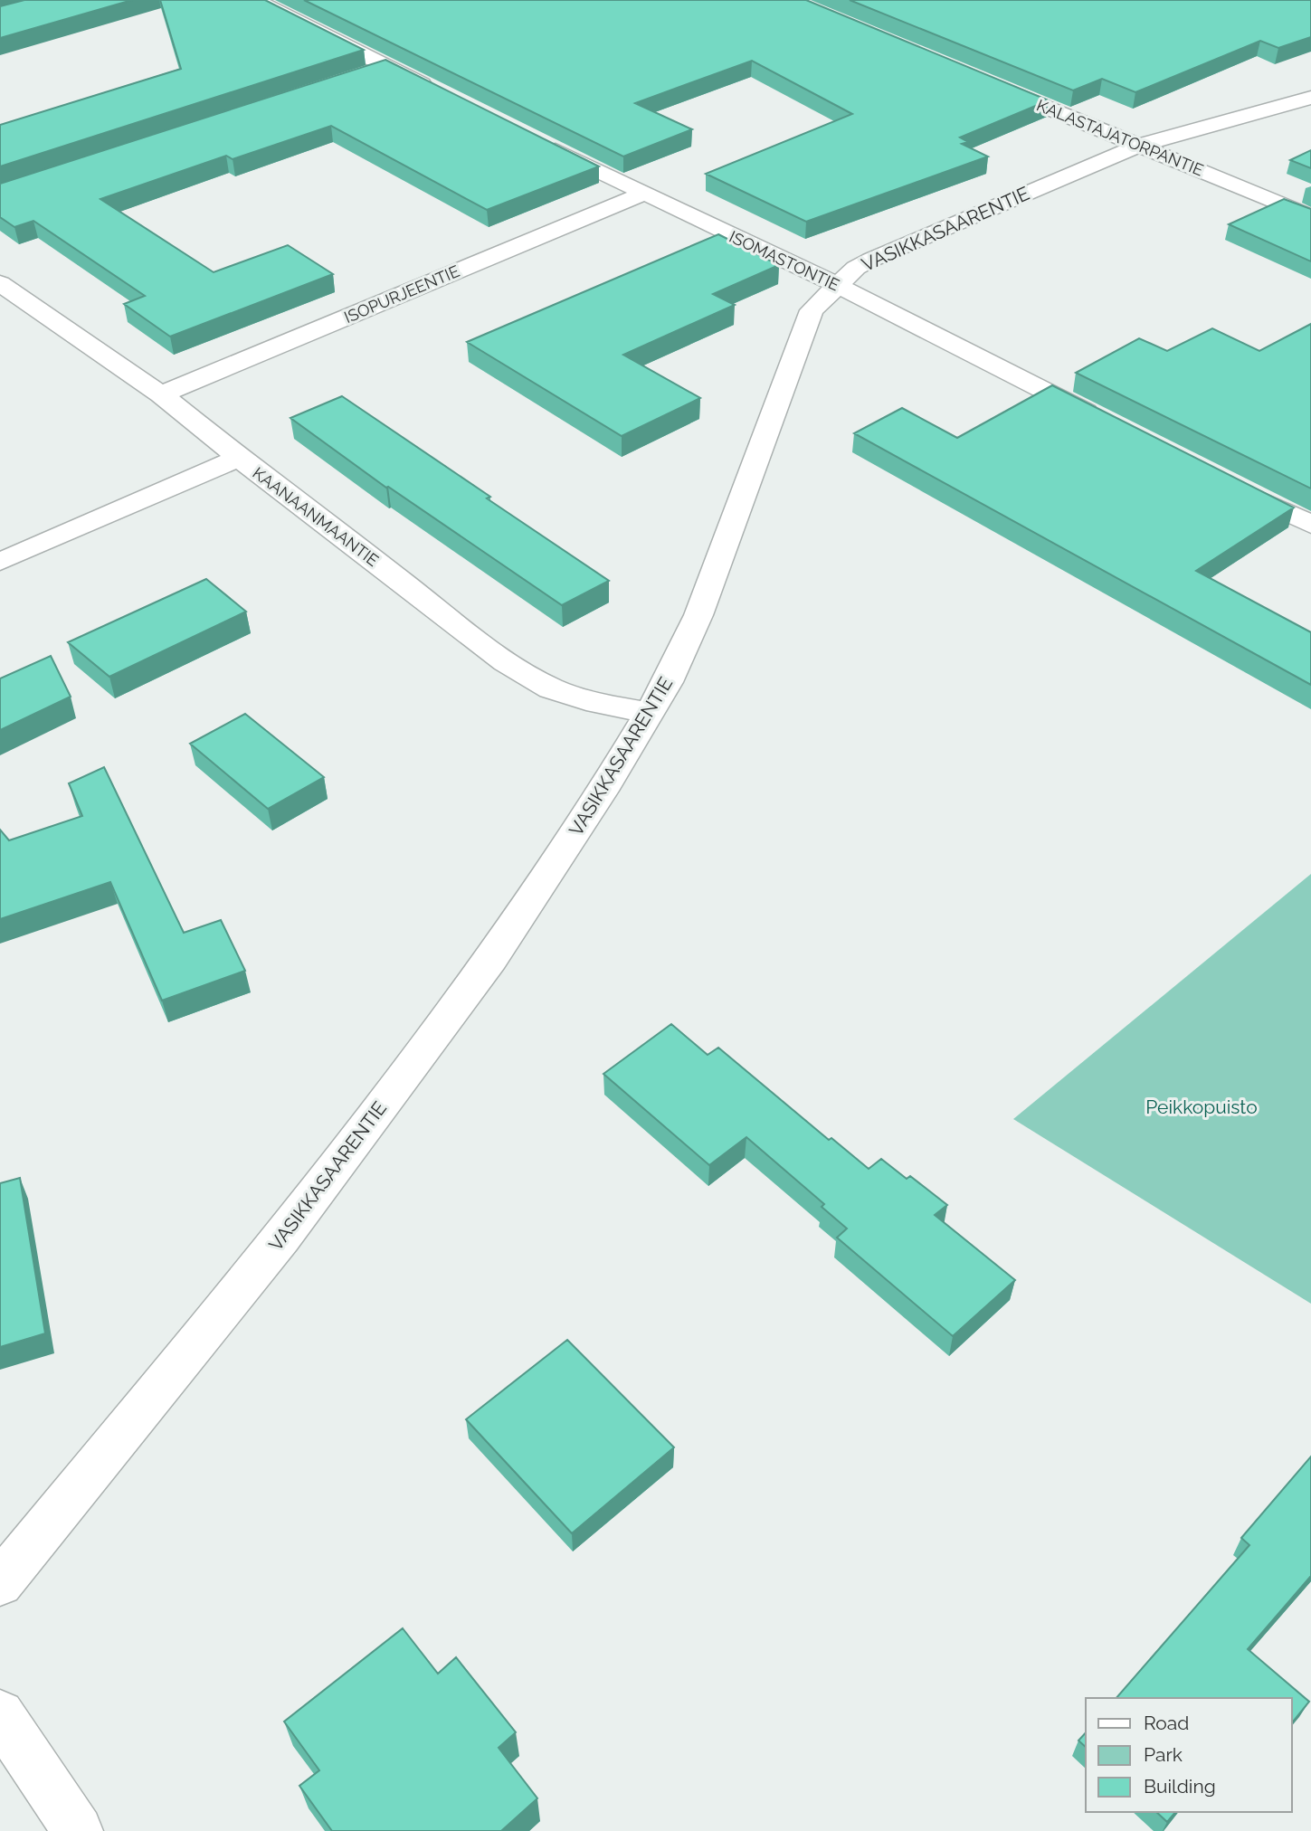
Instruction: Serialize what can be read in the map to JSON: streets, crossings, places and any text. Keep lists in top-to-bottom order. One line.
{"streets":{"street":["KALASTAJATORPANTIE","VASIKKASAARENTIE","ISOMASTONTIE","ISOPURJEENTIE","KAANAANMAANTIE"]},"crossings":[["KALASTAJATORPANTIE","VASIKKASAARENTIE"],["VASIKKASAARENTIE","ISOMASTONTIE"],["VASIKKASAARENTIE","KAANAANMAANTIE"],["ISOMASTONTIE","ISOPURJEENTIE"],["ISOPURJEENTIE","KAANAANMAANTIE"]],"parks":["Peikkopuisto"],"legend":["Road","Park","Building"]}
